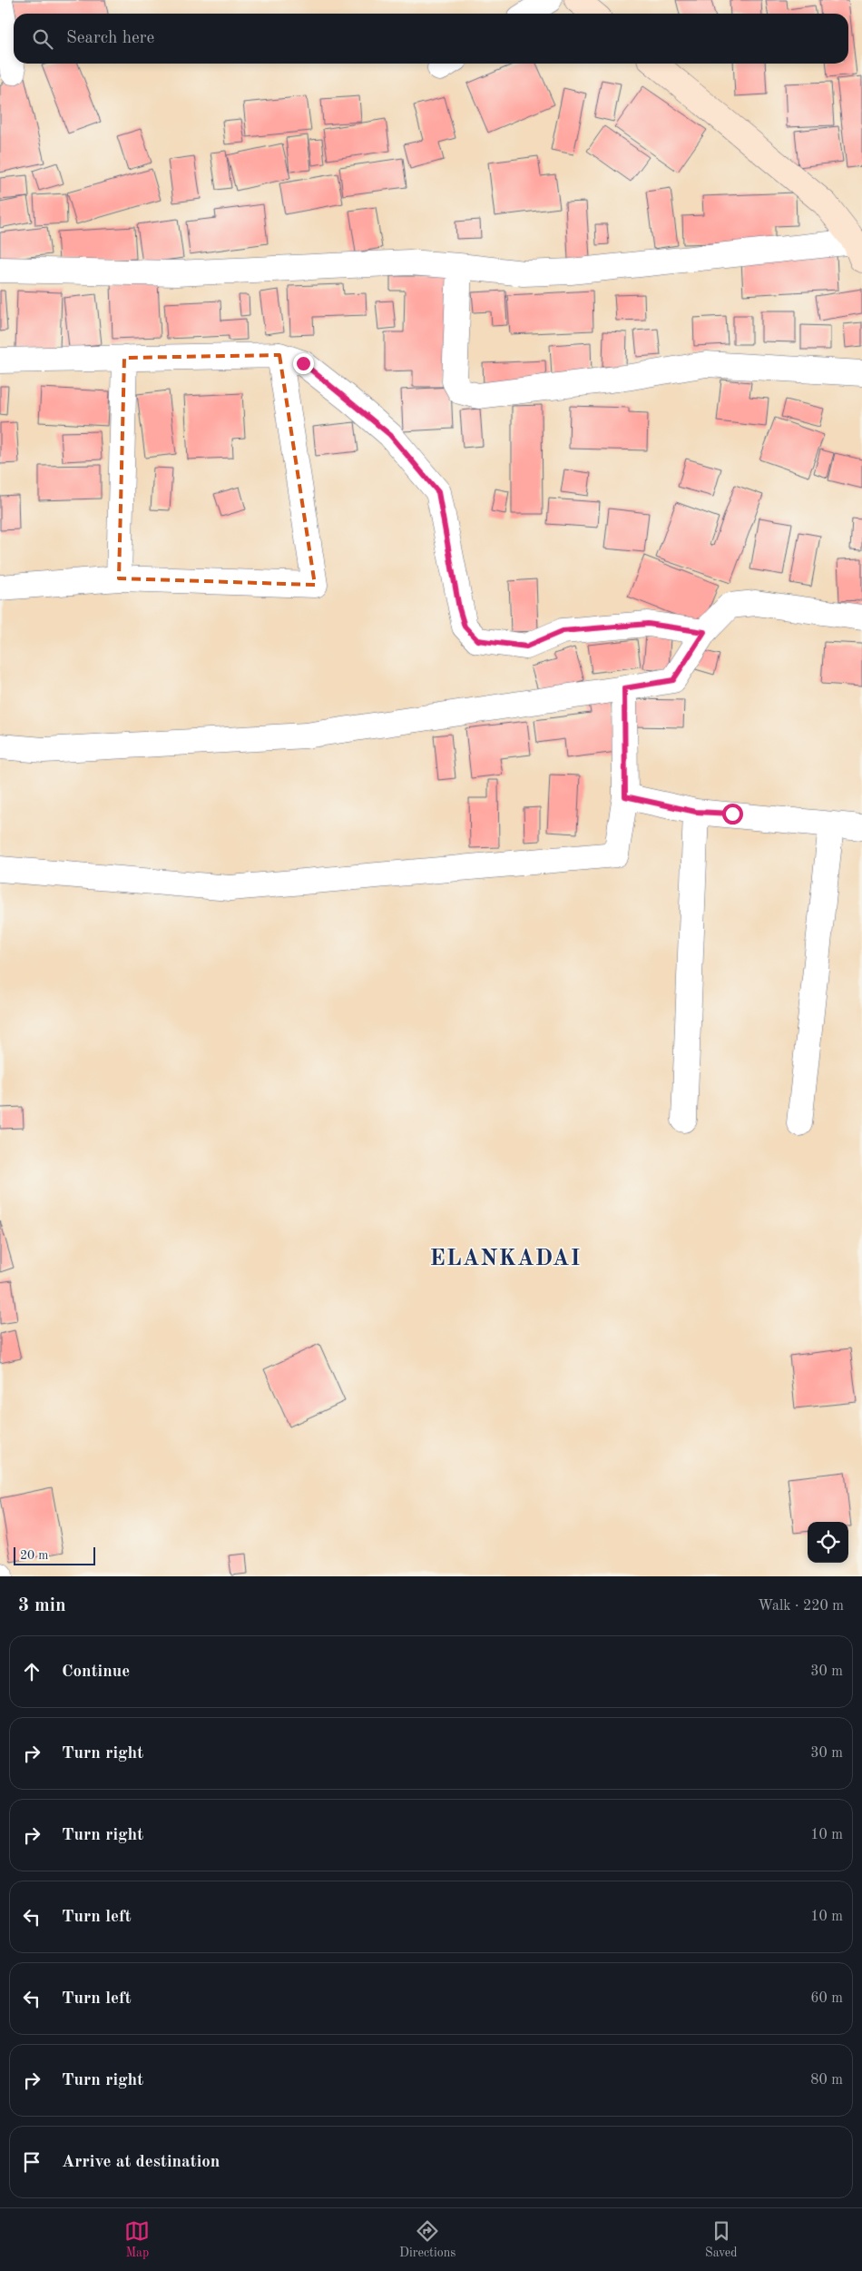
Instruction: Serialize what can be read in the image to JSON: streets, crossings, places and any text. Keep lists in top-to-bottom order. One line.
{"districts":["ELANKADAI"],"scale_bar":"20 m","page":{"search":"Search here","scale":"20 m","heading":["3 min","Walk · 220 m"],"list":[["Continue","30 m"],["Turn right","30 m"],["Turn right","10 m"],["Turn left","10 m"],["Turn left","60 m"],["Turn right","80 m"],"Arrive at destination"],"nav":["Map","Directions","Saved"]}}
